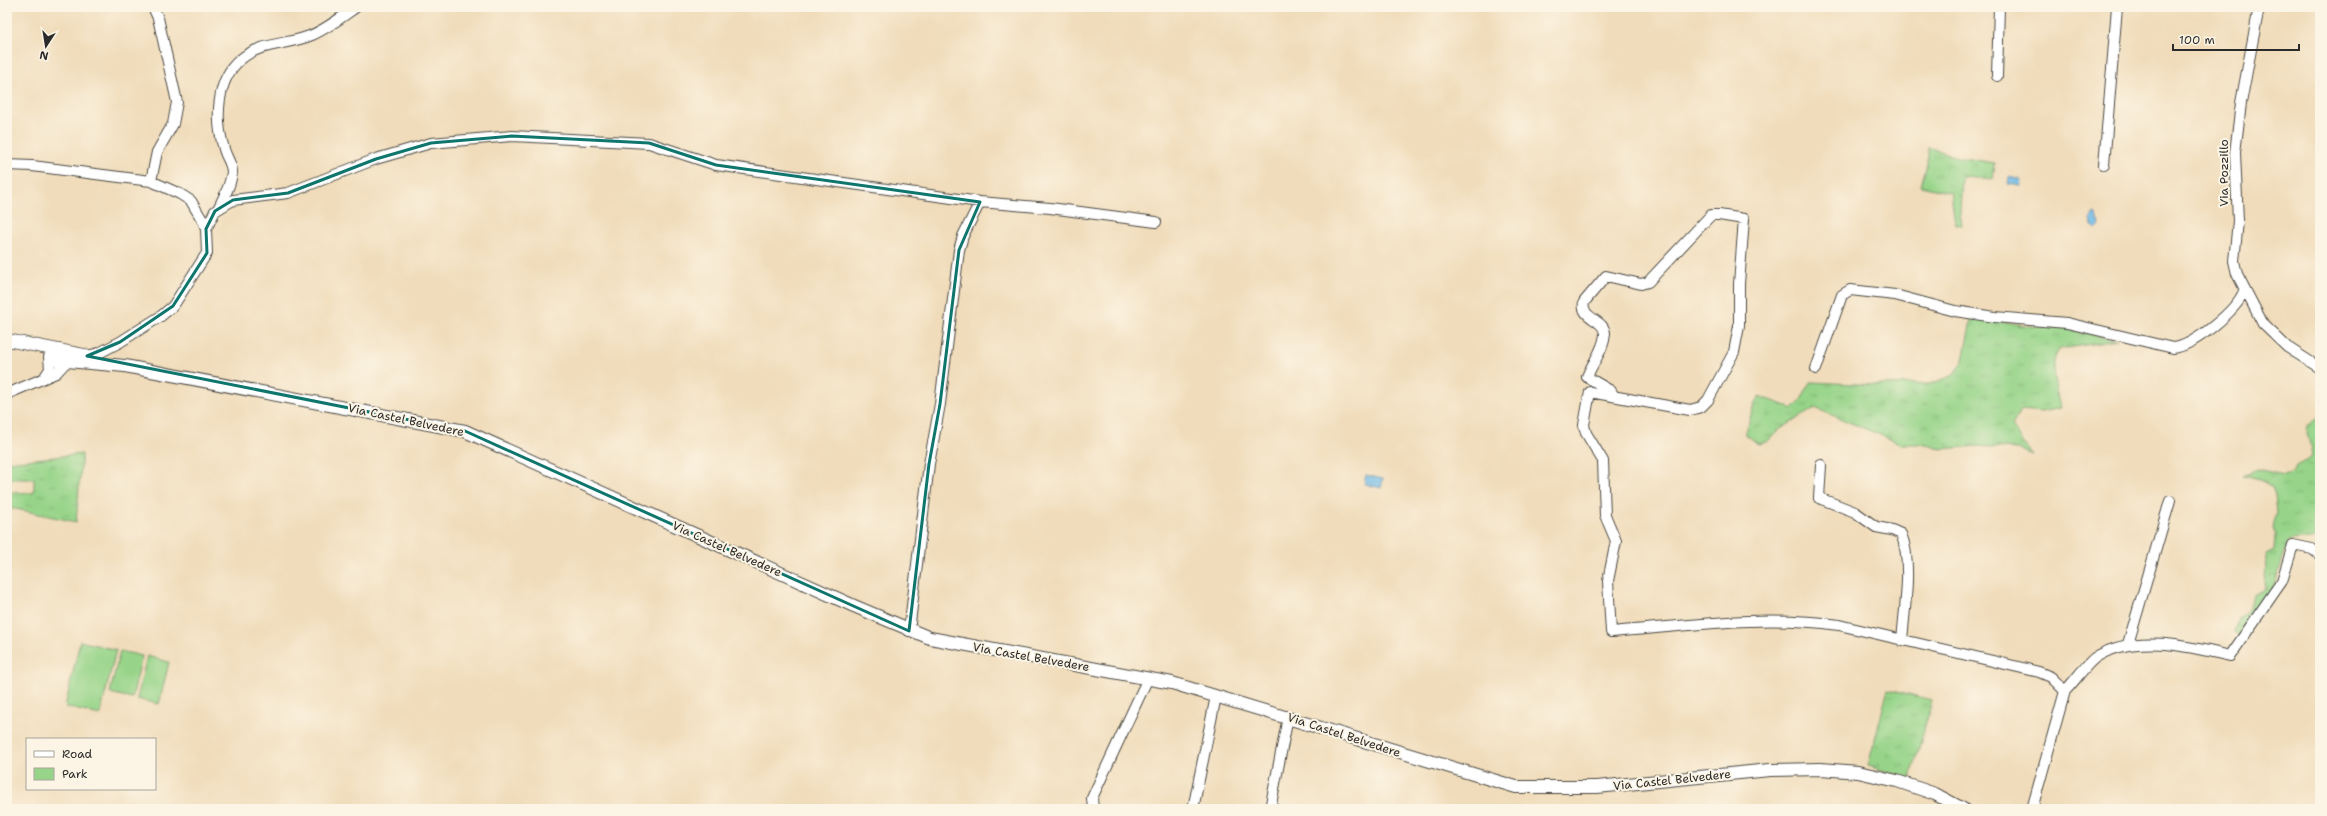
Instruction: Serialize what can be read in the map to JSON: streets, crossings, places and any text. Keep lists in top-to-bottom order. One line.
{"streets":{"street":["Via Pozzillo","Via Castel Belvedere"]},"legend":["Road","Park"],"scale_bar":"100 m","north":"bottom"}
